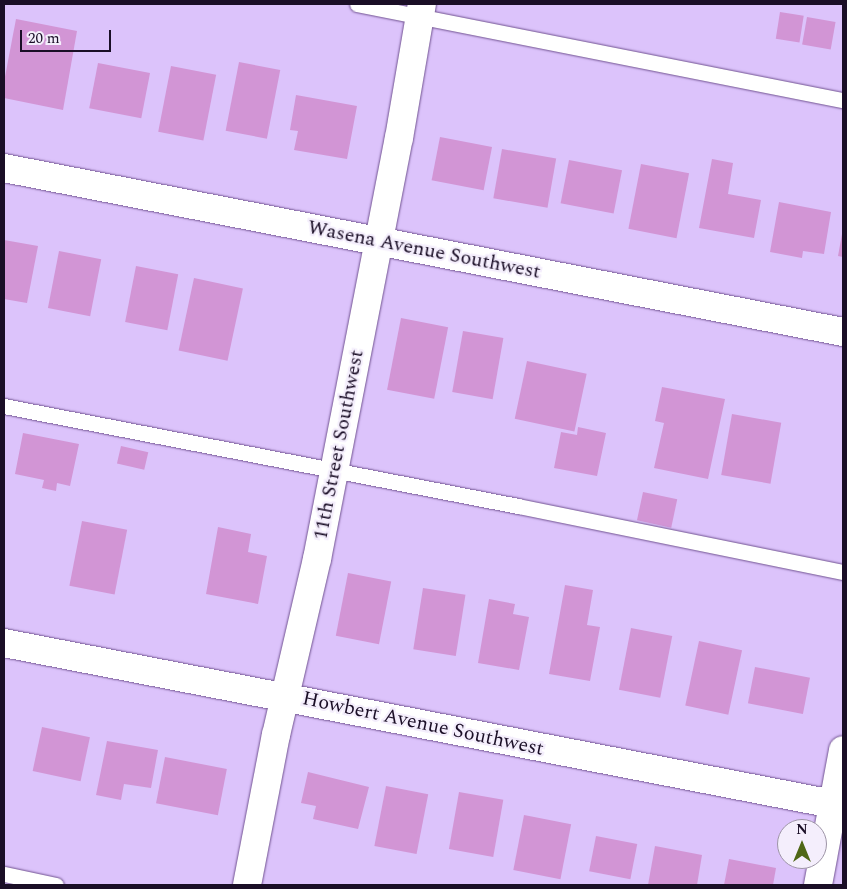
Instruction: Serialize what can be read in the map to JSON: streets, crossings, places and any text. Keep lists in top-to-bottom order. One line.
{"streets":{"street":["Wasena Avenue Southwest","11th Street Southwest","Howbert Avenue Southwest"]},"crossings":[["Wasena Avenue Southwest","11th Street Southwest"],["11th Street Southwest","Howbert Avenue Southwest"]],"scale_bar":"20 m","north":"top"}
